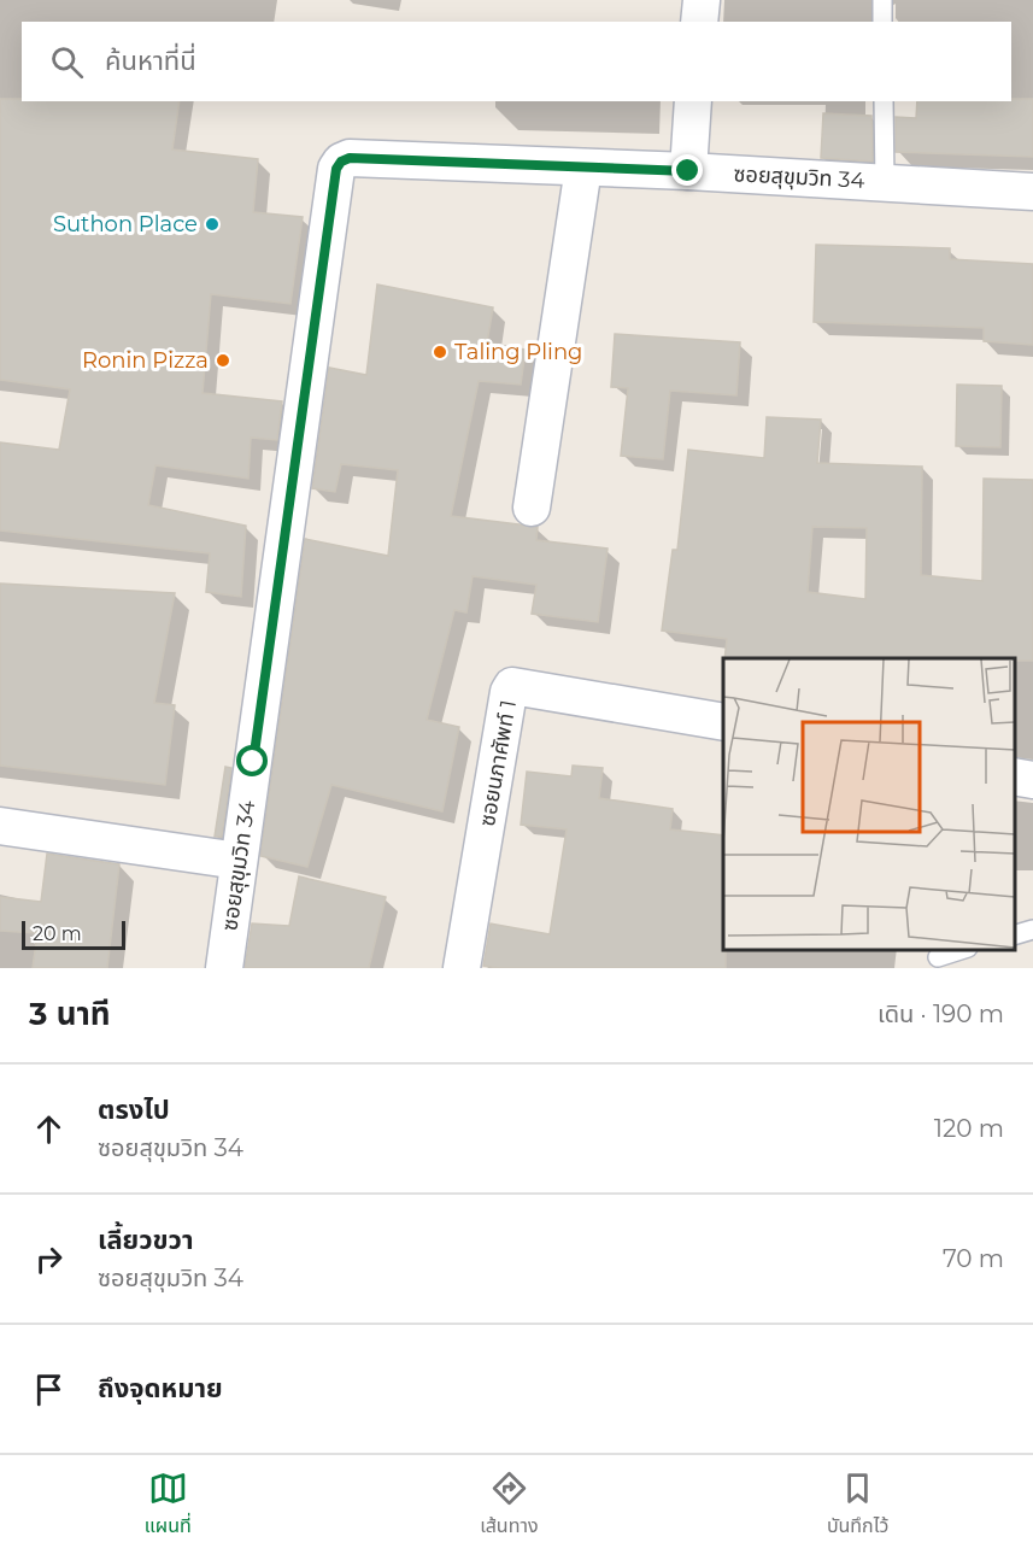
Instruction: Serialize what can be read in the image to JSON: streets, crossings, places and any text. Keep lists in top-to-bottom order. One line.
{"streets":{"street":["ซอยสุขุมวิท 34","ซอยนภาศัพท์ 1"]},"places":["Suthon Place","Taling Pling","Ronin Pizza"],"scale_bar":"20 m","page":{"search":"ค้นหาที่นี่","scale":"20 m","heading":["3 นาที","เดิน · 190 m"],"list":[["ตรงไป","ซอยสุขุมวิท 34","120 m"],["เลี้ยวขวา","ซอยสุขุมวิท 34","70 m"],"ถึงจุดหมาย"],"nav":["แผนที่","เส้นทาง","บันทึกไว้"]}}
